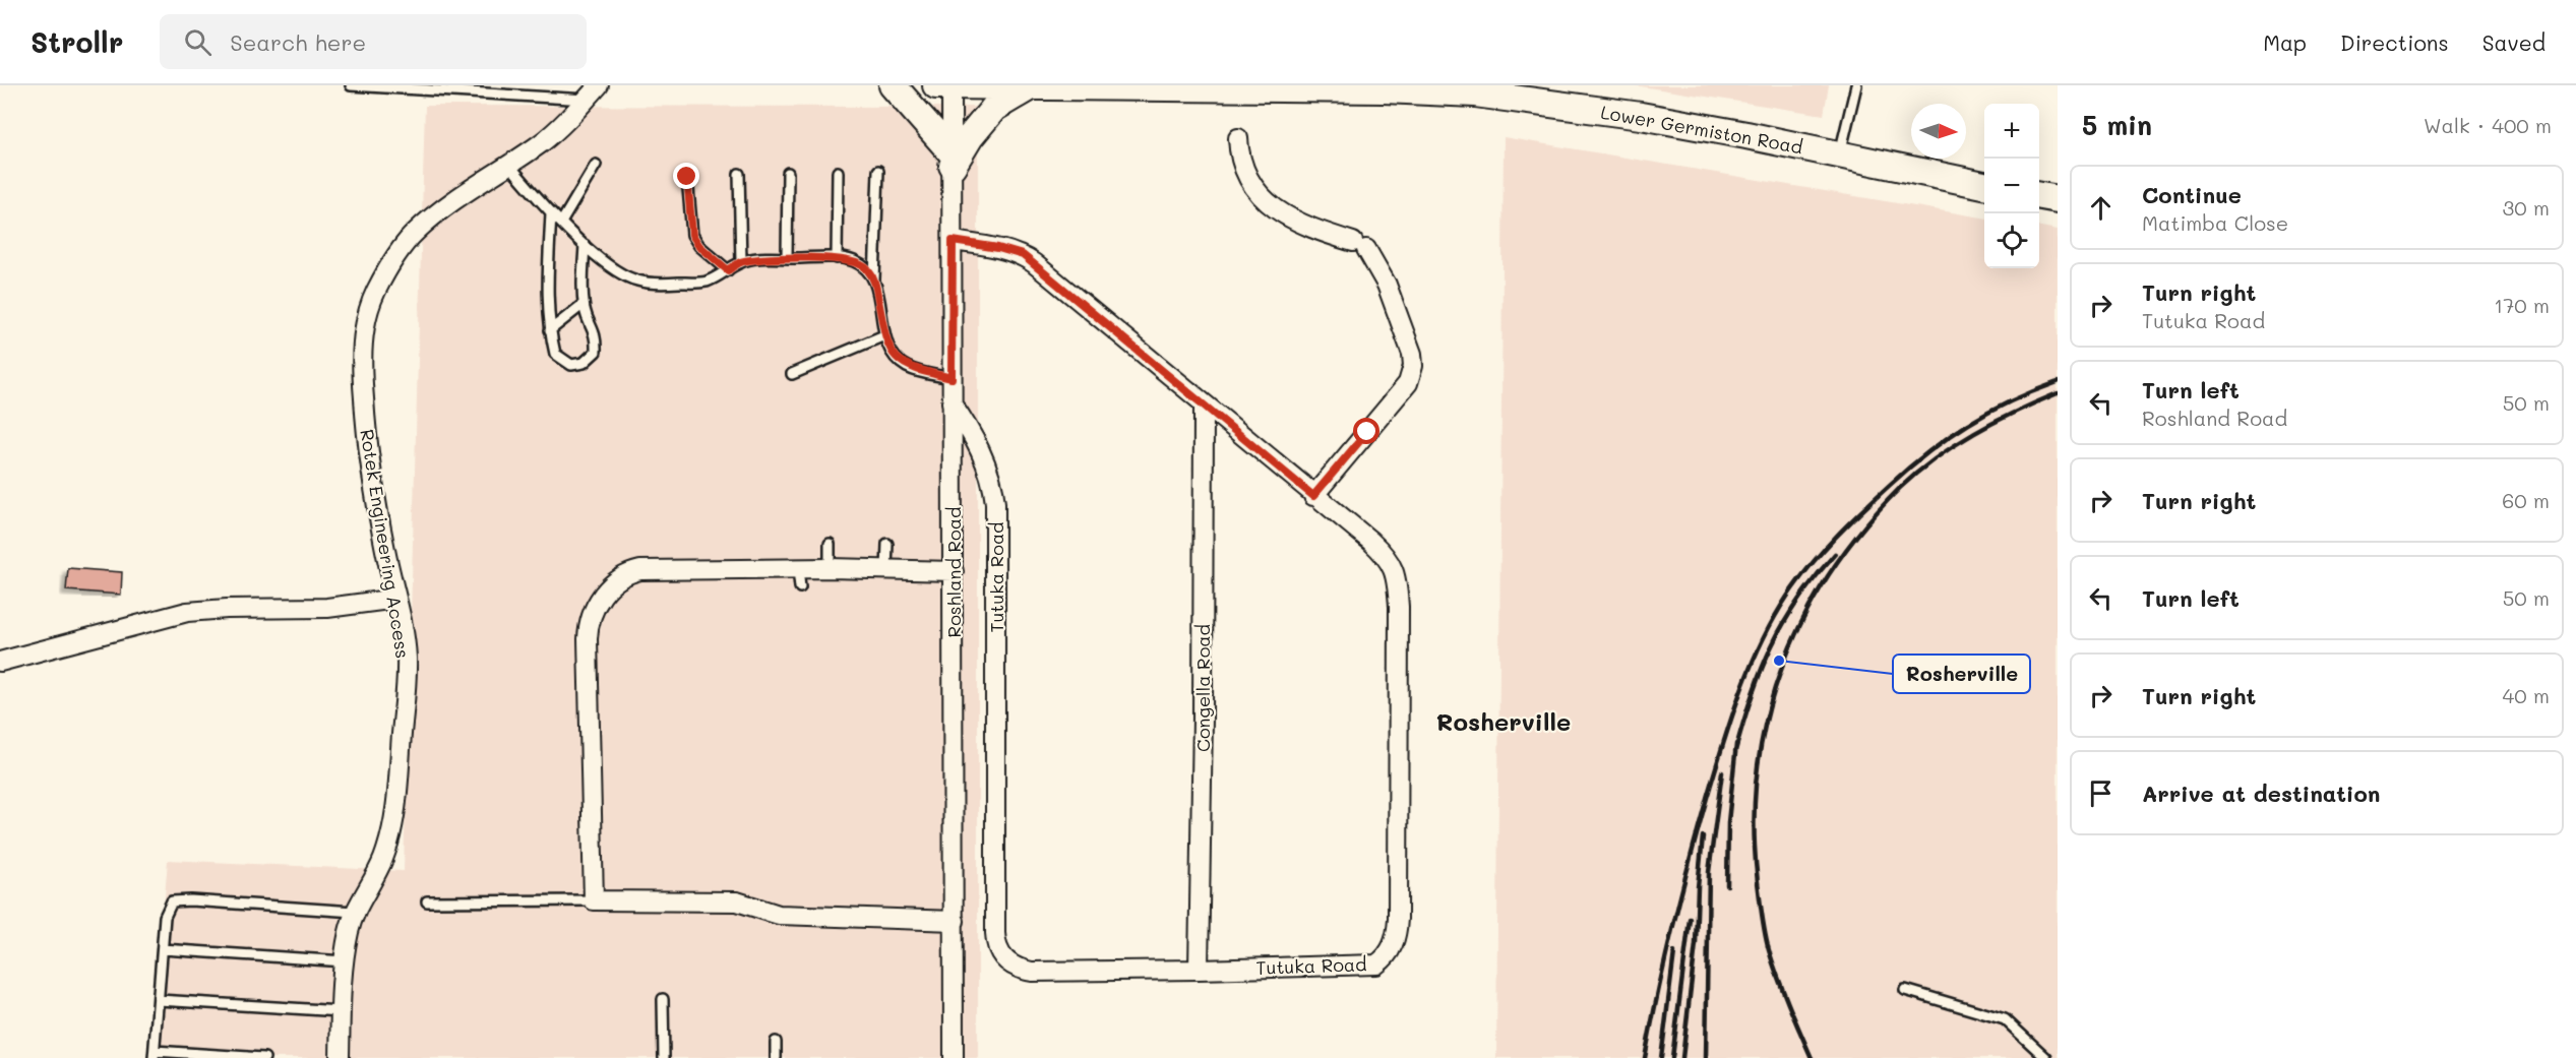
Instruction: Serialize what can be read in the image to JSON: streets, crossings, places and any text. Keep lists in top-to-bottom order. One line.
{"streets":{"street":["Lower Germiston Road","Rotek Engineering Access","Roshland Road","Tutuka Road","Congella Road"]},"crossings":[["Lower Germiston Road","Roshland Road"],["Roshland Road","Tutuka Road"],["Tutuka Road","Congella Road"]],"districts":["Rosherville"],"places":["Rosherville"],"north":"right","page":{"header":"Strollr","search":"Search here","nav":["Map","Directions","Saved"],"heading":["5 min","Walk · 400 m"],"map_buttons":["+","−"],"list":[["Continue","Matimba Close","30 m"],["Turn right","Tutuka Road","170 m"],["Turn left","Roshland Road","50 m"],["Turn right","60 m"],["Turn left","50 m"],["Turn right","40 m"],"Arrive at destination"]}}
